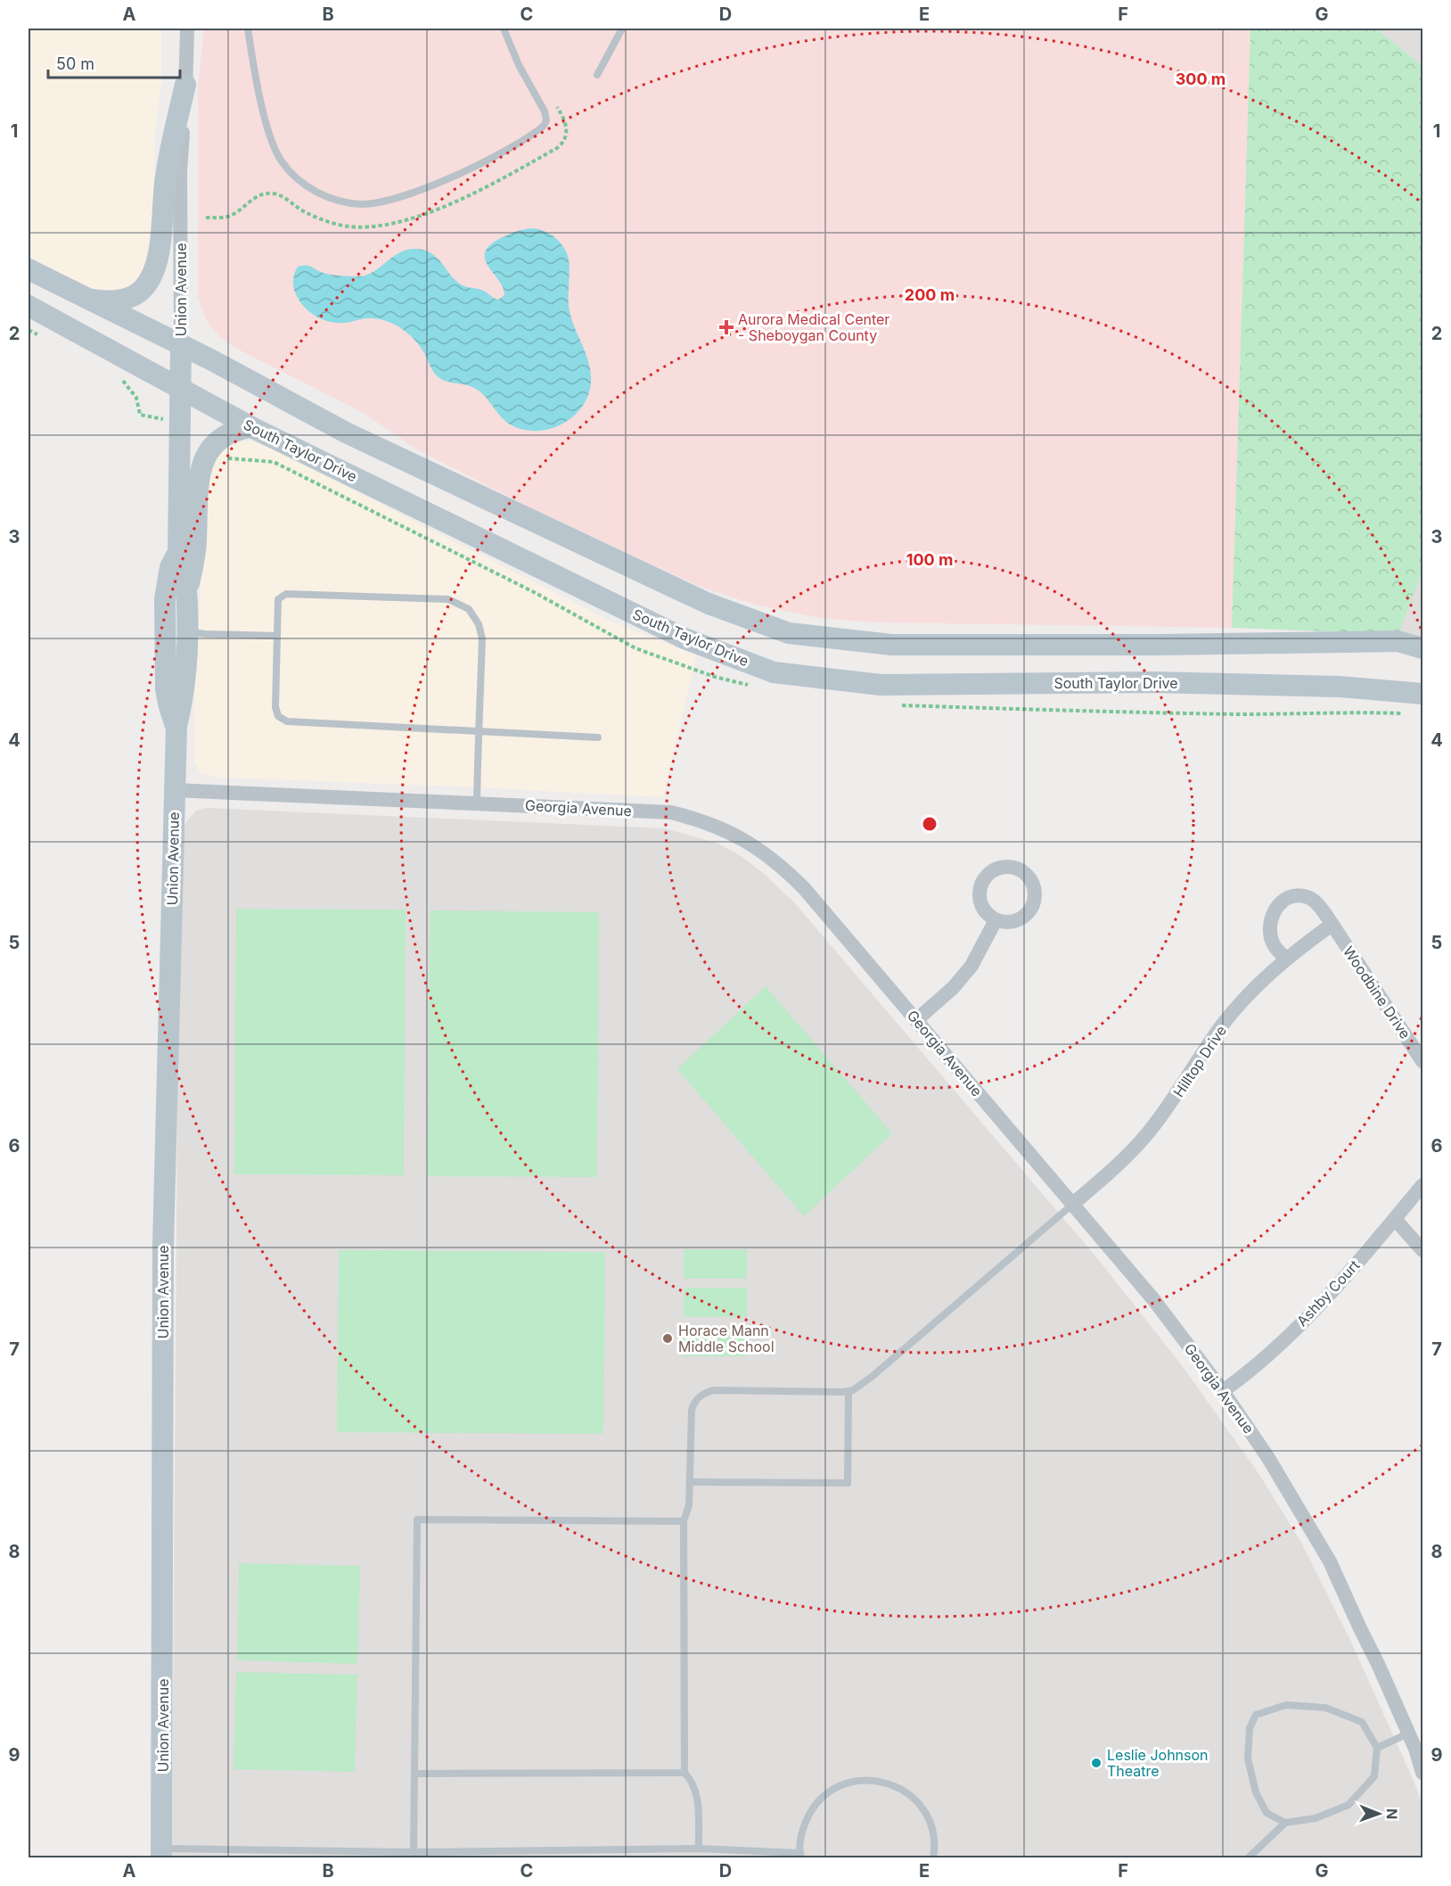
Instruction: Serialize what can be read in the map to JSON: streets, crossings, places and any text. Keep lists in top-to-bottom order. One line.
{"streets":{"main road":["Union Avenue","South Taylor Drive"],"street":["Georgia Avenue","Woodbine Drive","Hilltop Drive","Ashby Court"]},"crossings":[["Union Avenue","South Taylor Drive"],["Union Avenue","Georgia Avenue"],["Georgia Avenue","Hilltop Drive"],["Georgia Avenue","Ashby Court"],["Woodbine Drive","Hilltop Drive"]],"places":{"health":["Aurora Medical Center - Sheboygan County"],"other":["Horace Mann Middle School","Leslie Johnson Theatre"]},"scale_bar":"50 m","north":"right","grid":{"columns":["A","B","C","D","E","F","G"],"rows":["1","2","3","4","5","6","7","8","9"]},"rings":["300 m","200 m","100 m"]}
